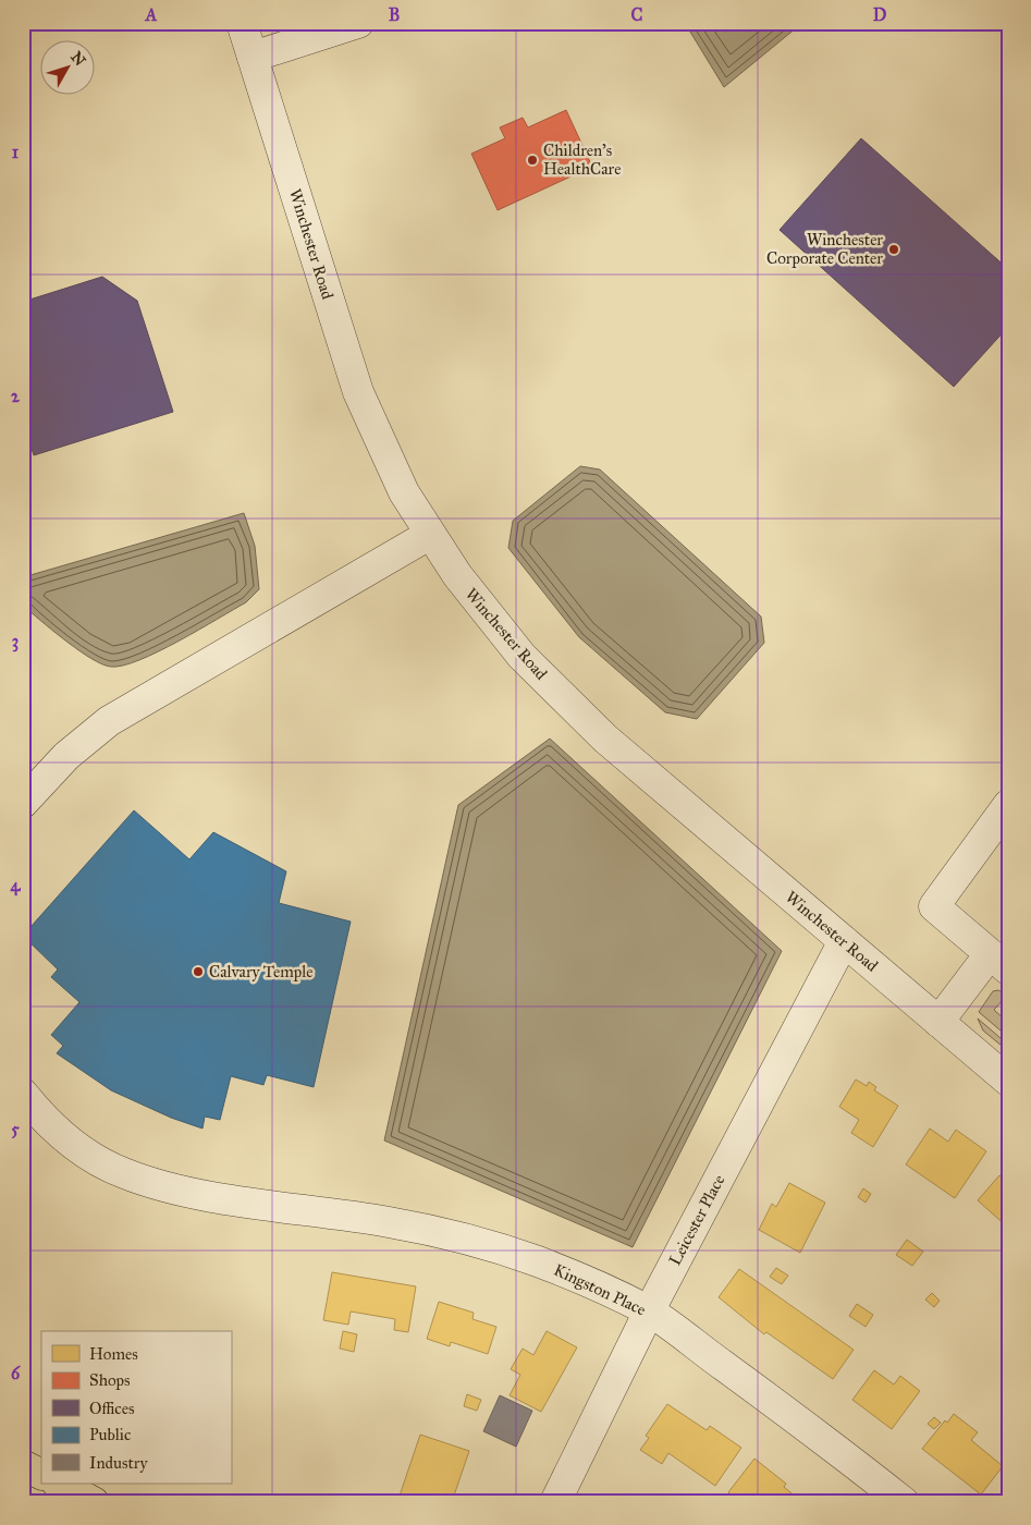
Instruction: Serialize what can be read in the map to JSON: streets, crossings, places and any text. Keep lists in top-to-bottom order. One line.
{"streets":{"street":["Winchester Road","Leicester Place","Kingston Place"]},"crossings":[["Winchester Road","Leicester Place"],["Leicester Place","Kingston Place"]],"places":["Children's HealthCare","Winchester Corporate Center","Calvary Temple"],"legend":["Homes","Shops","Offices","Public","Industry"],"north":"top right","grid":{"columns":["A","B","C","D"],"rows":["1","2","3","4","5","6"]}}
